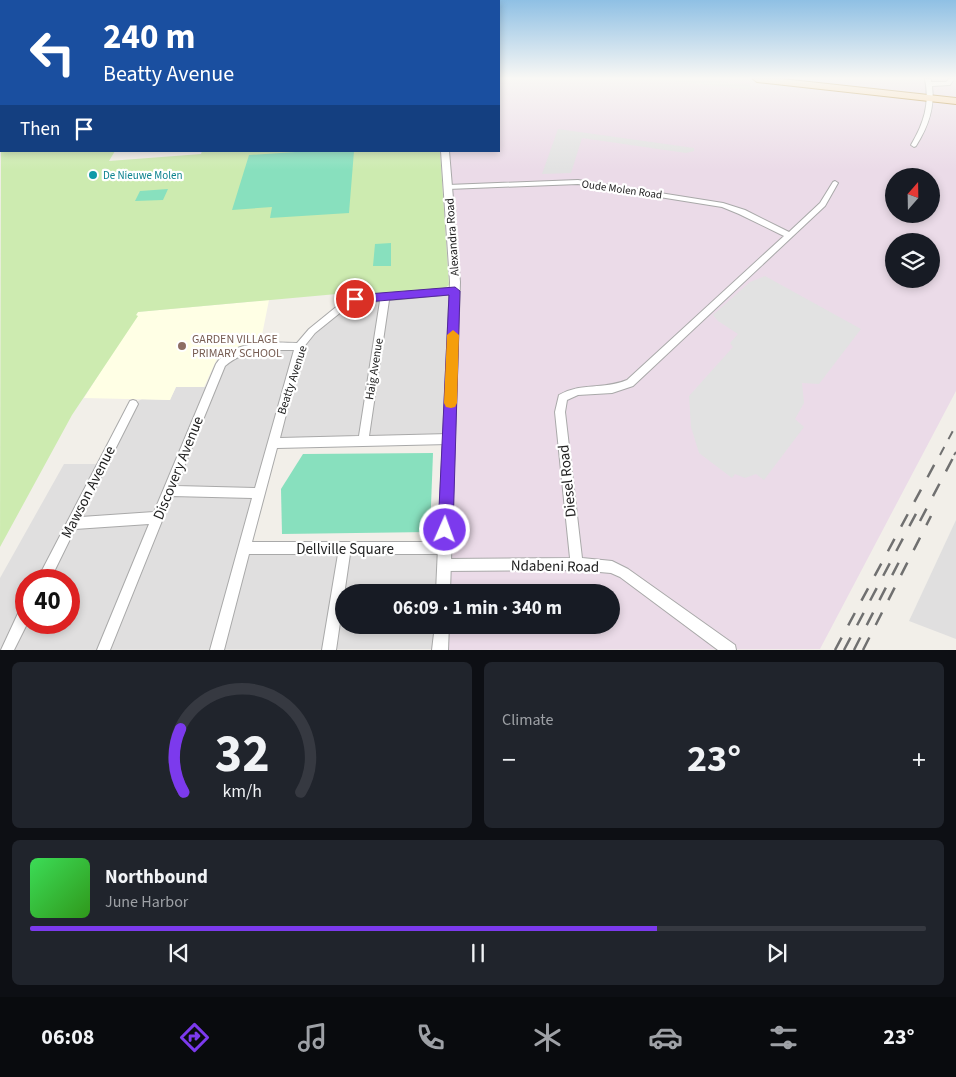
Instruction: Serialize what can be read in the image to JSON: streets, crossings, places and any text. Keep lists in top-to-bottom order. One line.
{"streets":{"street":["Oude Molen Road","Alexandra Road","Haig Avenue","Beatty Avenue","Discovery Avenue","Diesel Road","Mawson Avenue","Dellville Square","Ndabeni Road"]},"crossings":[["Oude Molen Road","Alexandra Road"],["Oude Molen Road","Diesel Road"],["Alexandra Road","Beatty Avenue"],["Alexandra Road","Dellville Square"],["Alexandra Road","Ndabeni Road"],["Haig Avenue","Beatty Avenue"],["Beatty Avenue","Discovery Avenue"],["Beatty Avenue","Dellville Square"],["Diesel Road","Ndabeni Road"]],"places":["De Nieuwe Molen","GARDEN VILLAGE PRIMARY SCHOOL"],"north":"top","page":{"turn":["240 m","Beatty Avenue"],"then":"Then","limit":"40","trip":"06:09 · 1 min · 340 m","tile":"Climate","heat":["−","23°","+"],"song":["Northbound","June Harbor"],"tabs":["06:08","23°"],"gauge":["32","km/h"]}}
